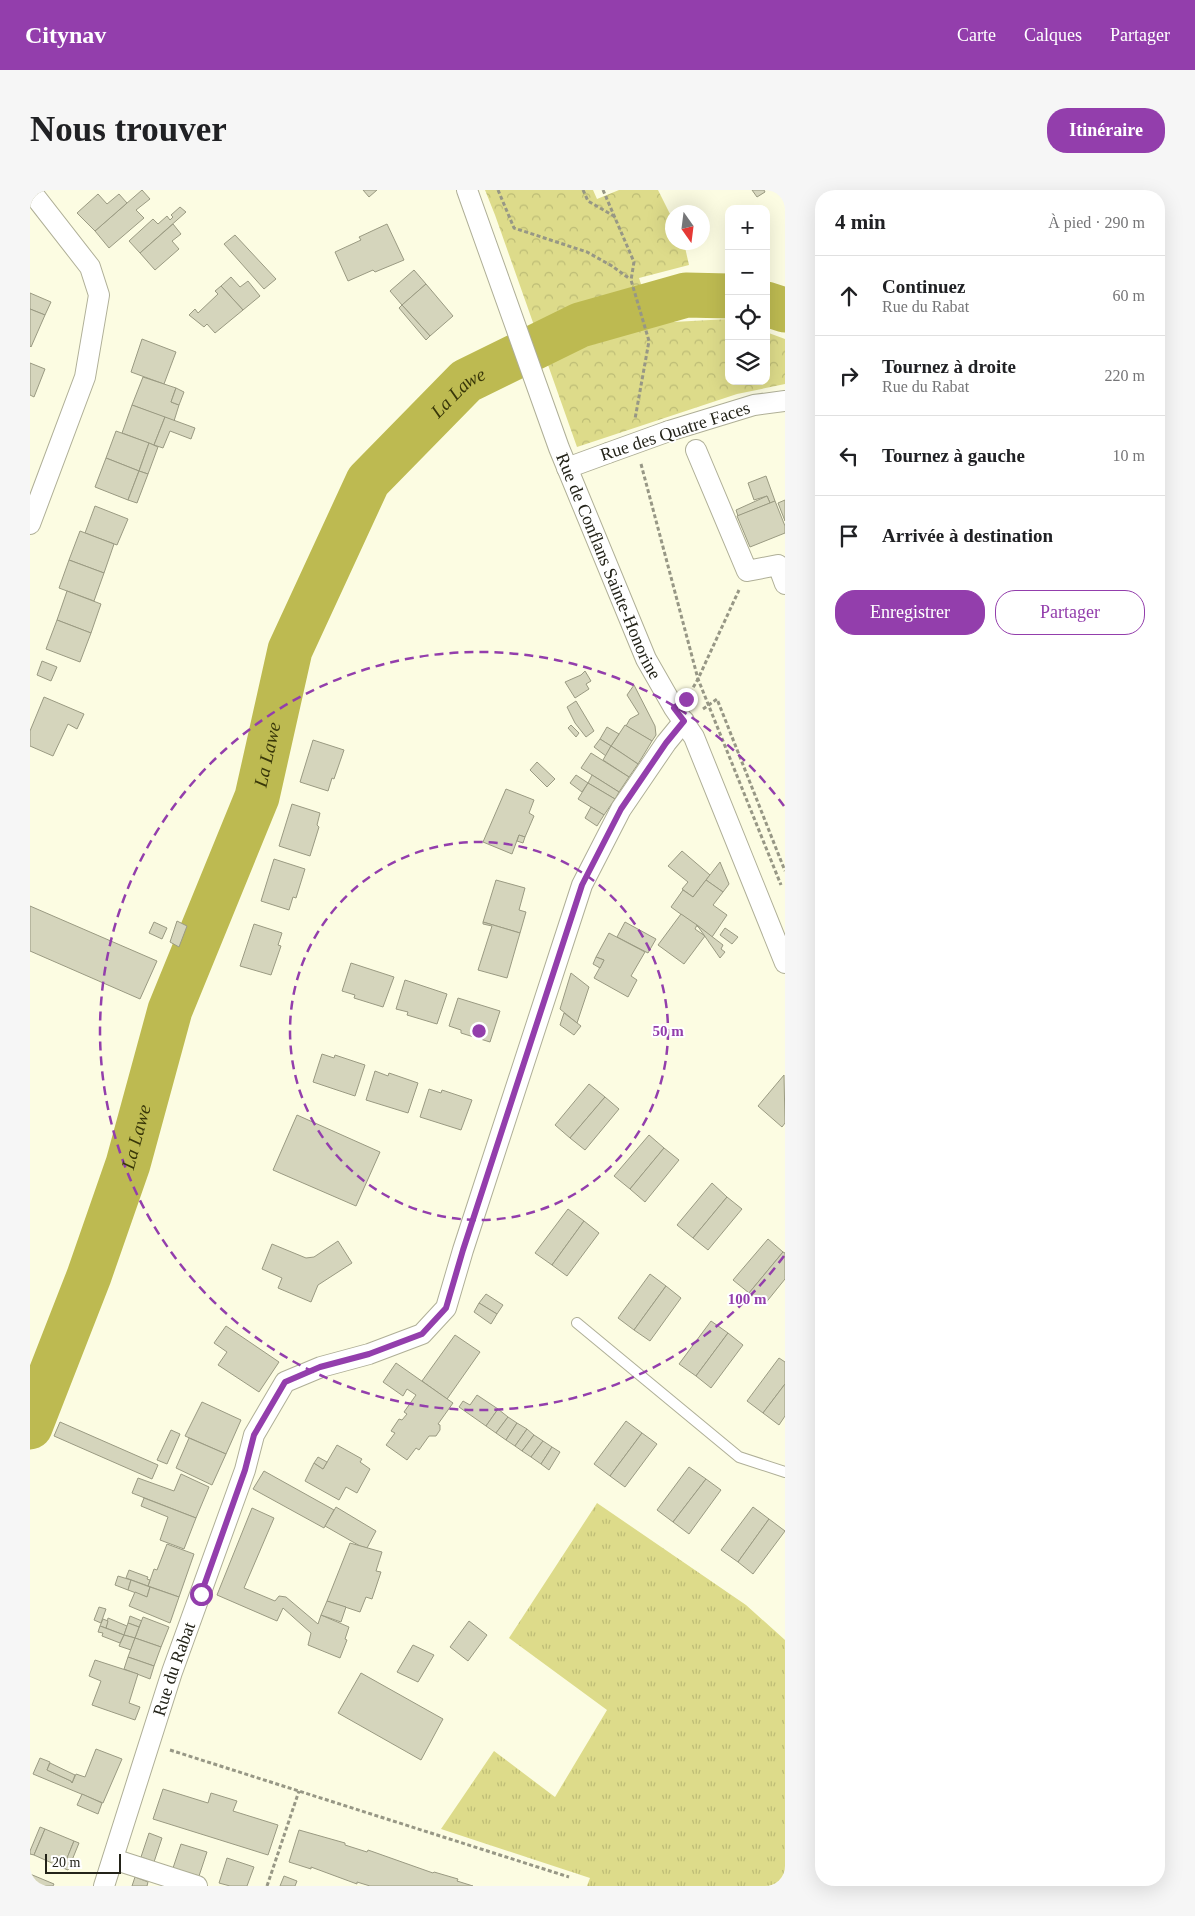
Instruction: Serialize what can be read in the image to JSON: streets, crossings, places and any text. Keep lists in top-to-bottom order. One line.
{"streets":{"street":["Rue des Quatre Faces","Rue de Conflans Sainte-Honorine","Rue du Rabat"]},"crossings":[["Rue des Quatre Faces","Rue de Conflans Sainte-Honorine"],["Rue de Conflans Sainte-Honorine","Rue du Rabat"]],"water":["La Lawe"],"scale_bar":"20 m","north":"bottom","page":{"header":"Citynav","nav":["Carte","Calques","Partager"],"buttons":["Itinéraire",["Enregistrer","Partager"]],"title":"Nous trouver","heading":["4 min","À pied · 290 m"],"map_buttons":["+","−"],"list":[["Continuez","Rue du Rabat","60 m"],["Tournez à droite","Rue du Rabat","220 m"],["Tournez à gauche","10 m"],"Arrivée à destination"],"scale":"20 m"},"rings":["50 m","100 m"]}
